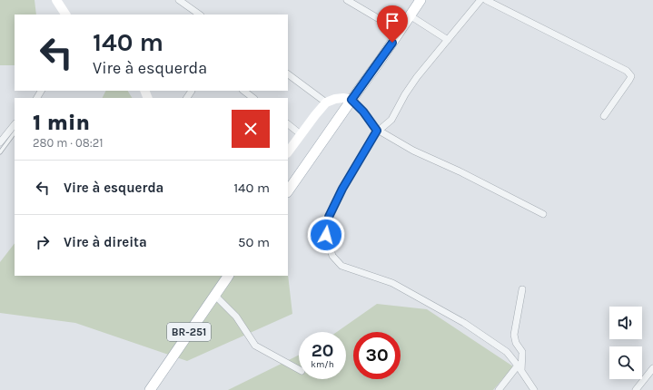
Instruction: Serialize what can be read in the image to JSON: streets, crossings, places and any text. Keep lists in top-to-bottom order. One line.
{"streets":{"main road":["BR-251"]},"page":{"turn":["140 m","Vire à esquerda"],"heading":["1 min","280 m · 08:21"],"list":[{"name":"Vire à esquerda","value":"140 m"},{"name":"Vire à direita","value":"50 m"}],"speed":"20 km/h","limit":"30"}}
